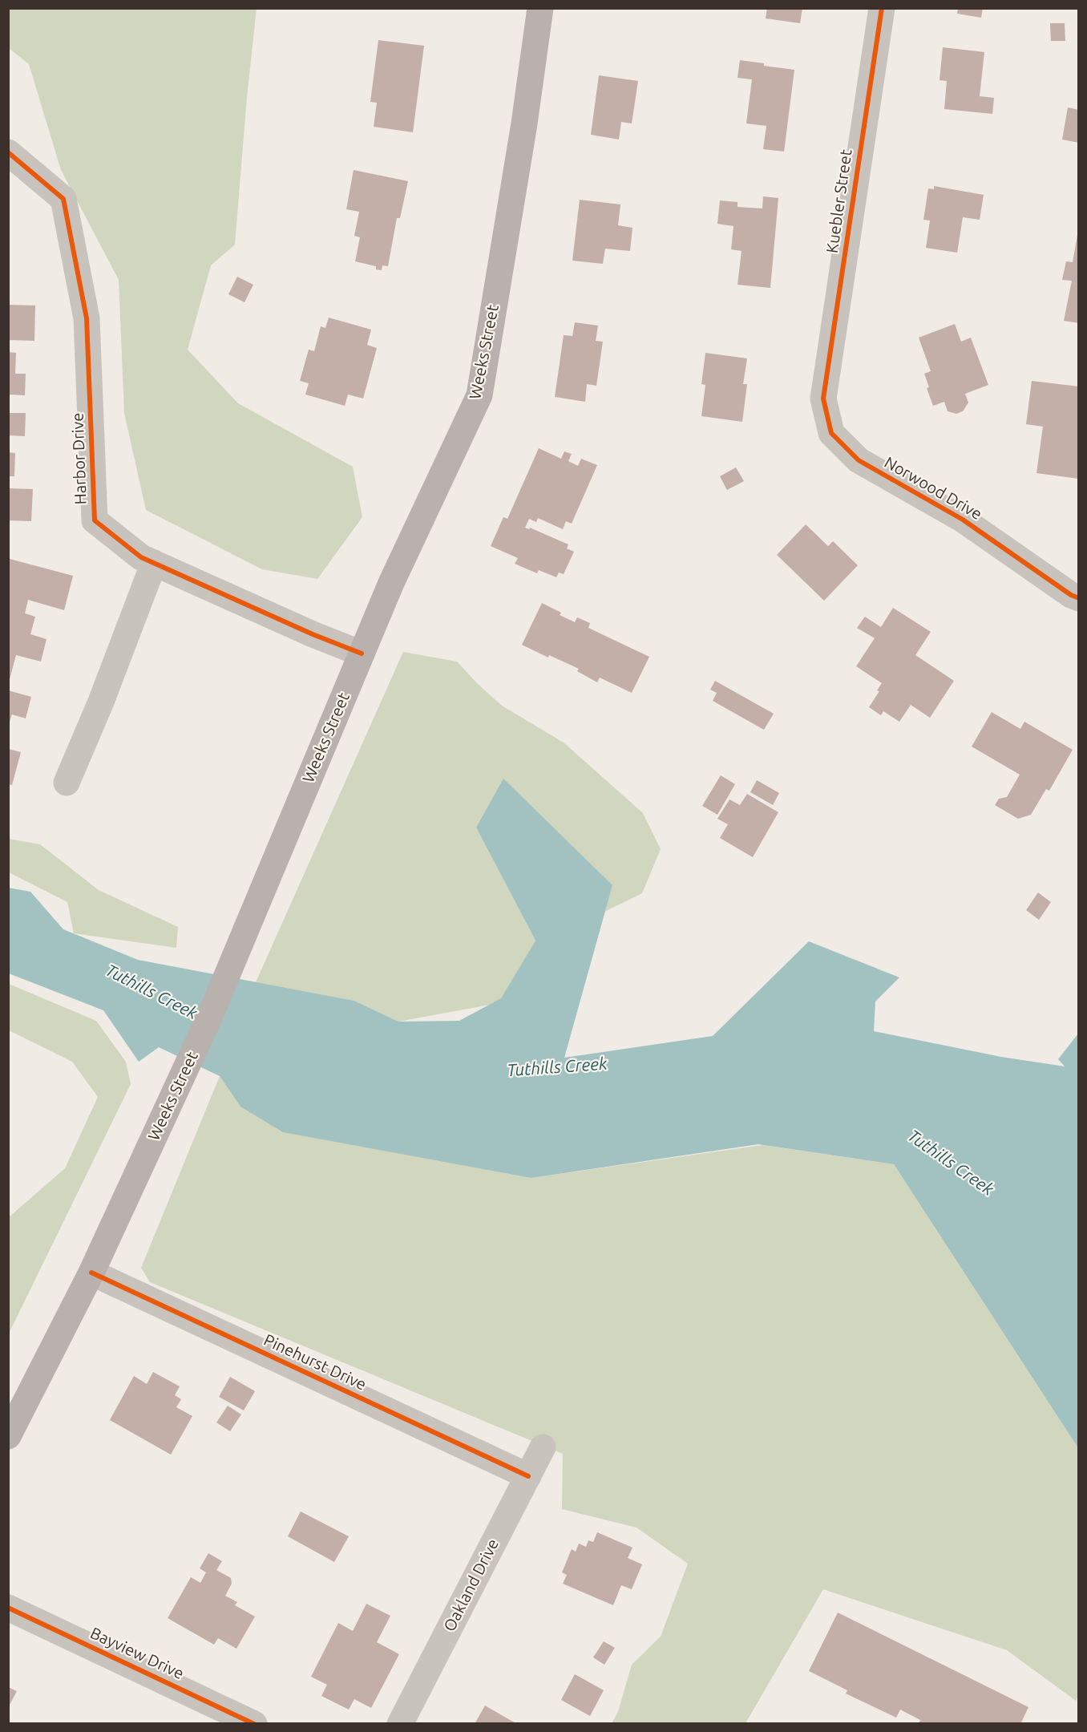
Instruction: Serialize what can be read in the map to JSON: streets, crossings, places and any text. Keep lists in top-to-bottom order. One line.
{"streets":{"main road":["Weeks Street"],"street":["Kuebler Street","Harbor Drive","Norwood Drive","Pinehurst Drive","Oakland Drive","Bayview Drive"]},"crossings":[["Kuebler Street","Norwood Drive"],["Weeks Street","Harbor Drive"],["Weeks Street","Pinehurst Drive"],["Pinehurst Drive","Oakland Drive"]],"water":["Tuthills Creek"]}
